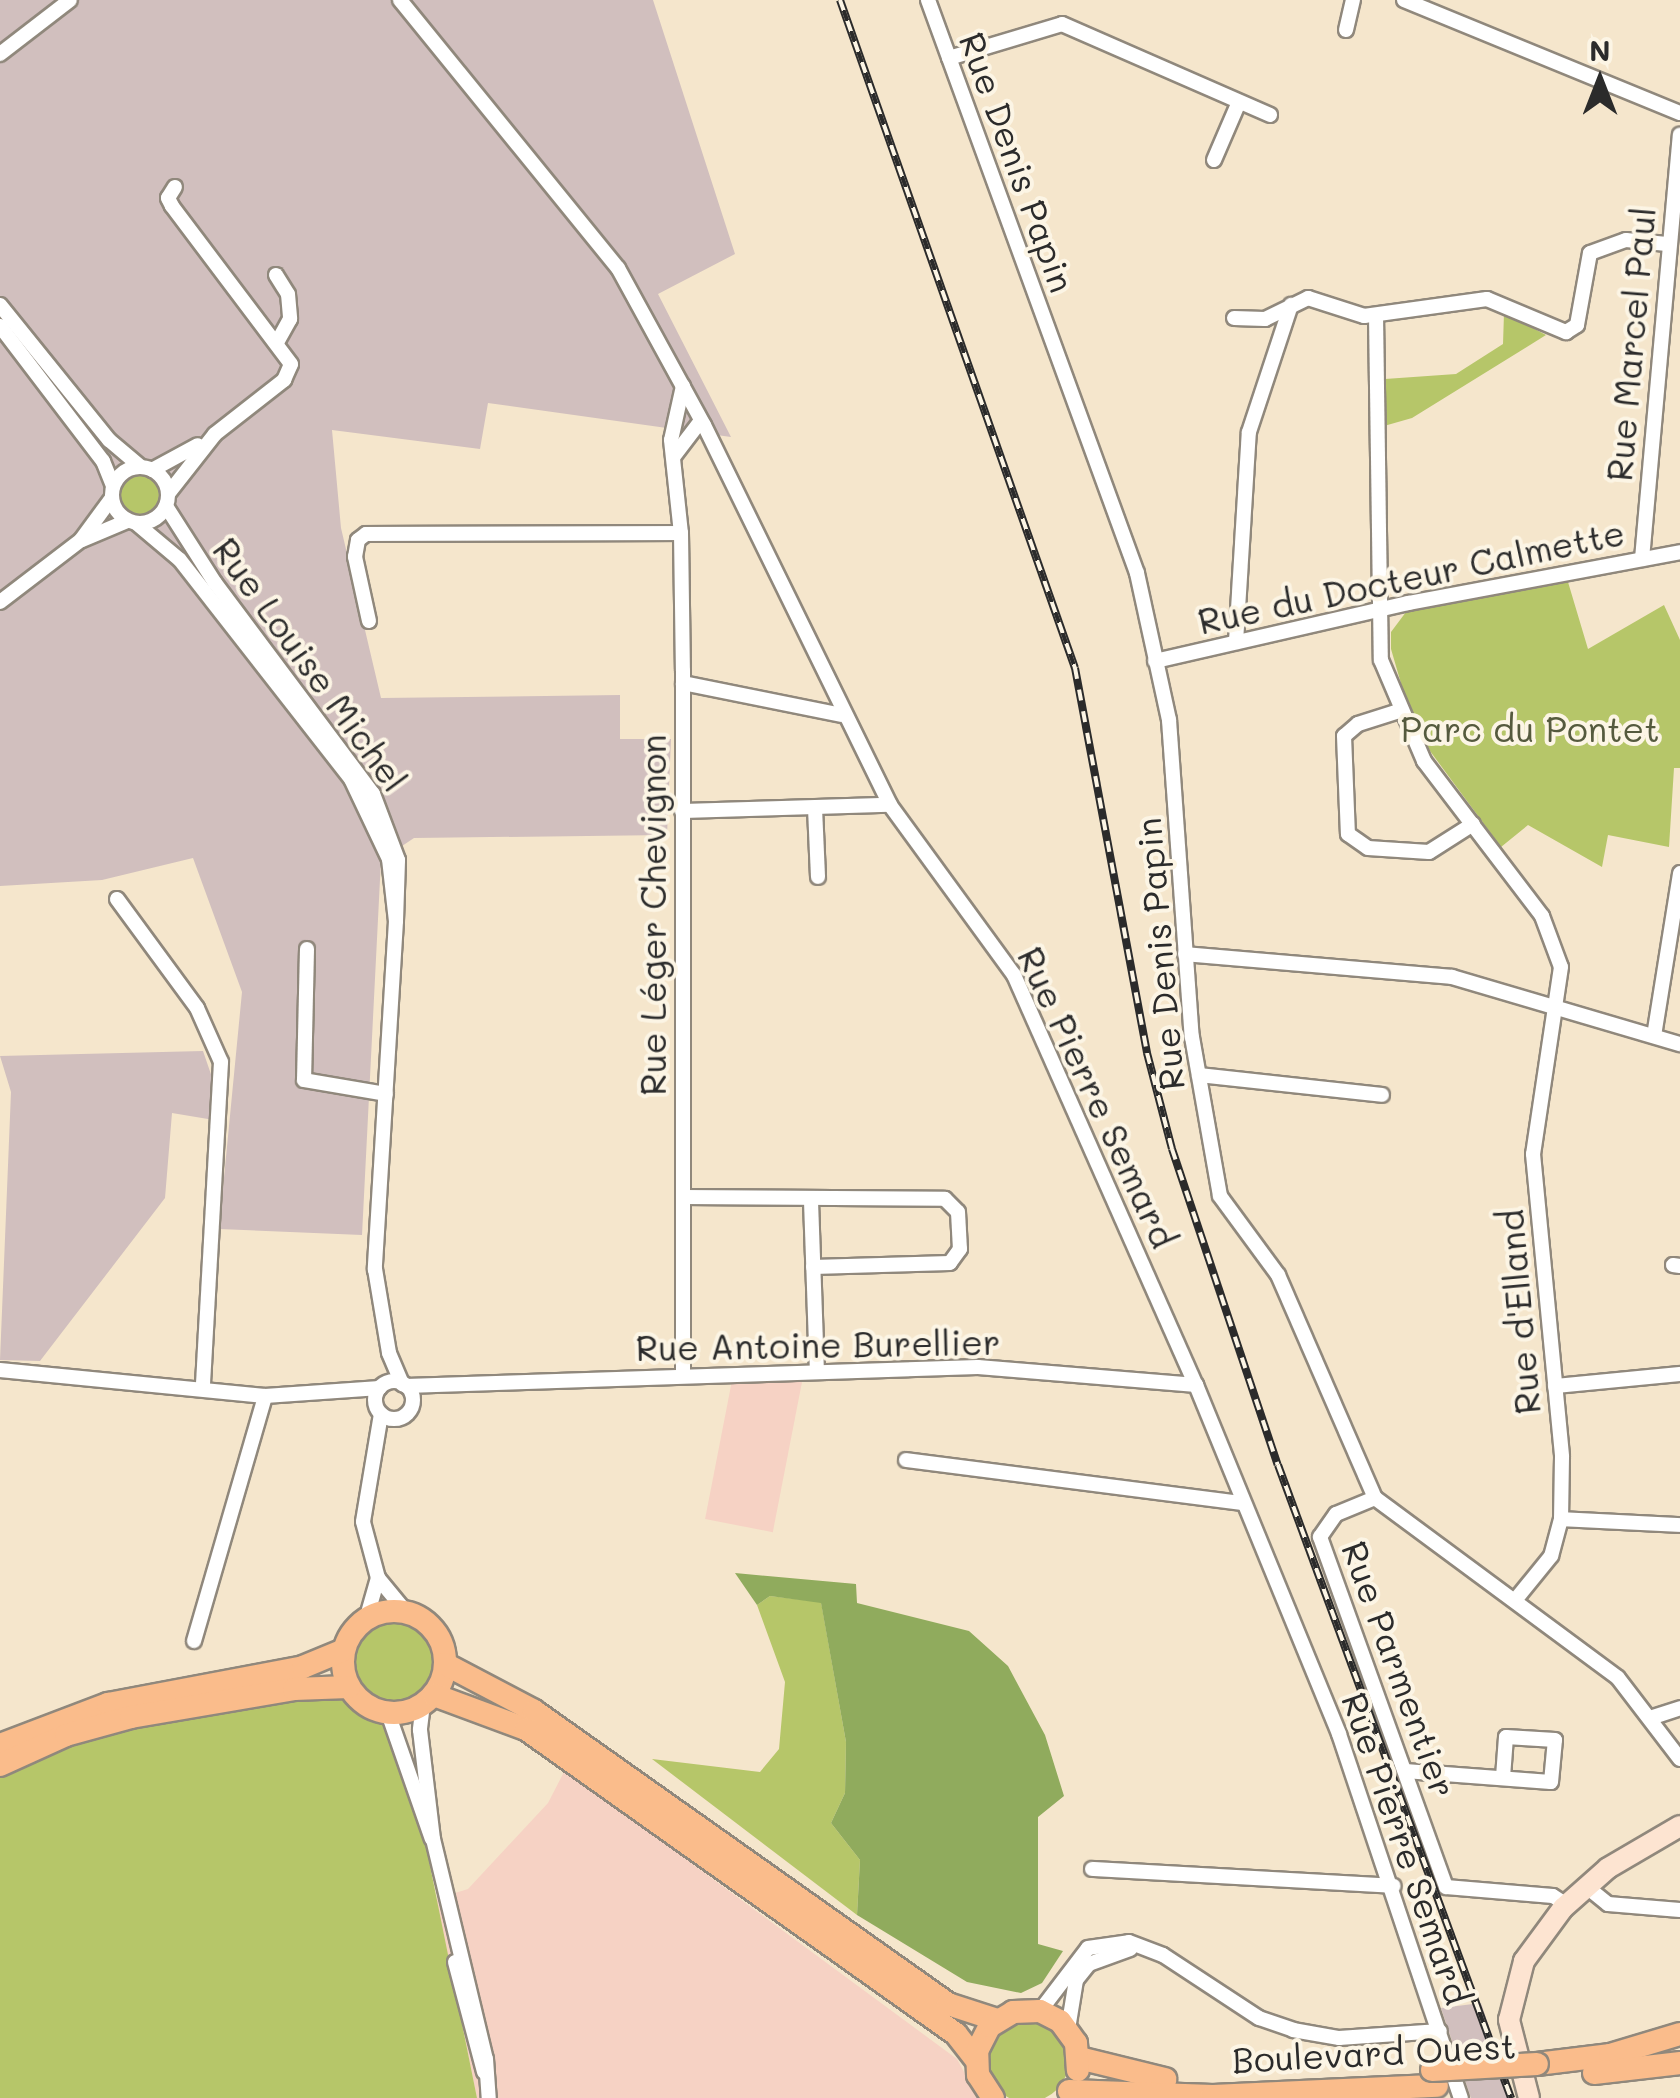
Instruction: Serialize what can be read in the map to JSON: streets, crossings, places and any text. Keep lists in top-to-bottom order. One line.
{"streets":{"main road":["Boulevard Ouest"],"street":["Rue Denis Papin","Rue Marcel Paul","Rue du Docteur Calmette","Rue Louise Michel","Rue Léger Chevignon","Rue Pierre Semard","Rue d'Elland","Rue Antoine Burellier","Rue Parmentier"]},"crossings":[["Rue Denis Papin","Rue du Docteur Calmette"],["Rue Denis Papin","Rue Parmentier"],["Rue Marcel Paul","Rue du Docteur Calmette"],["Rue du Docteur Calmette","Rue d'Elland"],["Rue Louise Michel","Rue Antoine Burellier"],["Rue Léger Chevignon","Rue Pierre Semard"],["Rue Léger Chevignon","Rue Antoine Burellier"],["Rue Pierre Semard","Rue Antoine Burellier"]],"parks":["Parc du Pontet"],"north":"top"}
